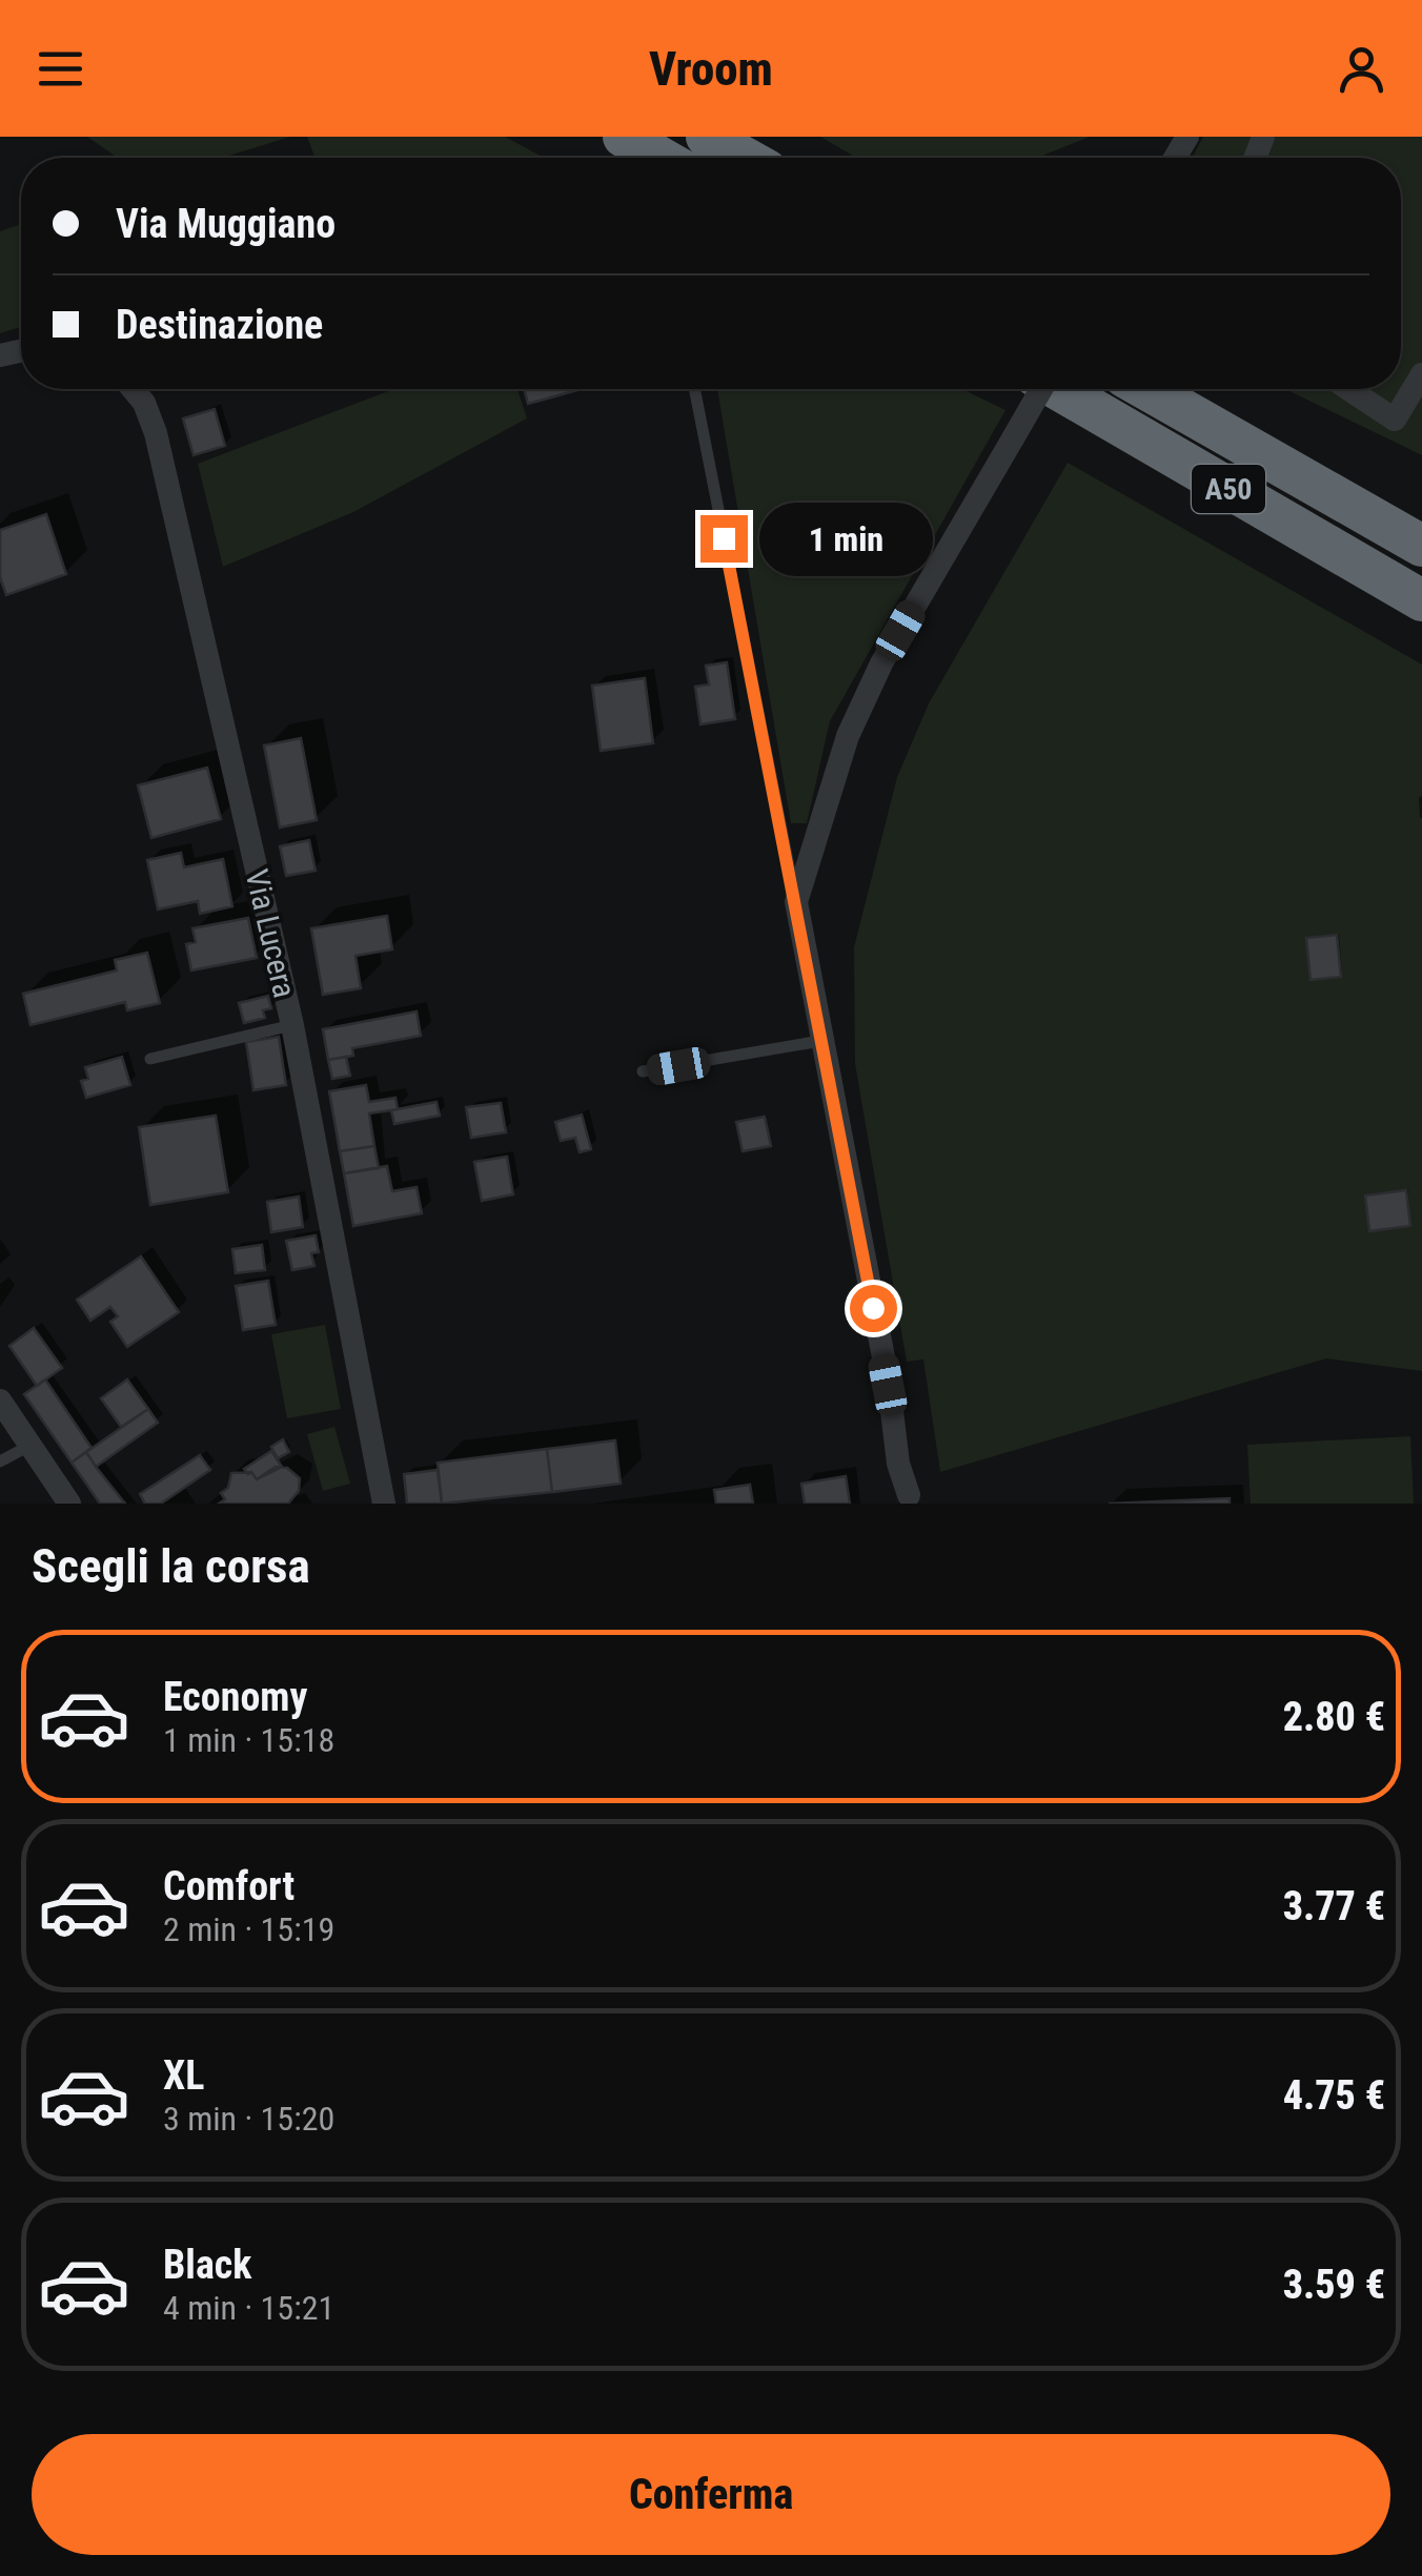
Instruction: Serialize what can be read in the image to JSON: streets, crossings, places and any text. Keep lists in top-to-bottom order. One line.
{"streets":{"highway":["A50"],"street":["Via Lucera"]},"page":{"header":"Vroom","banner":["Via Muggiano","Destinazione"],"bubble":"1 min","heading":"Scegli la corsa","list":[{"name":"Economy","note":"1 min · 15:18","value":"2.80 €"},{"name":"Comfort","note":"2 min · 15:19","value":"3.77 €"},{"name":"XL","note":"3 min · 15:20","value":"4.75 €"},{"name":"Black","note":"4 min · 15:21","value":"3.59 €"}],"buttons":"Conferma"}}
